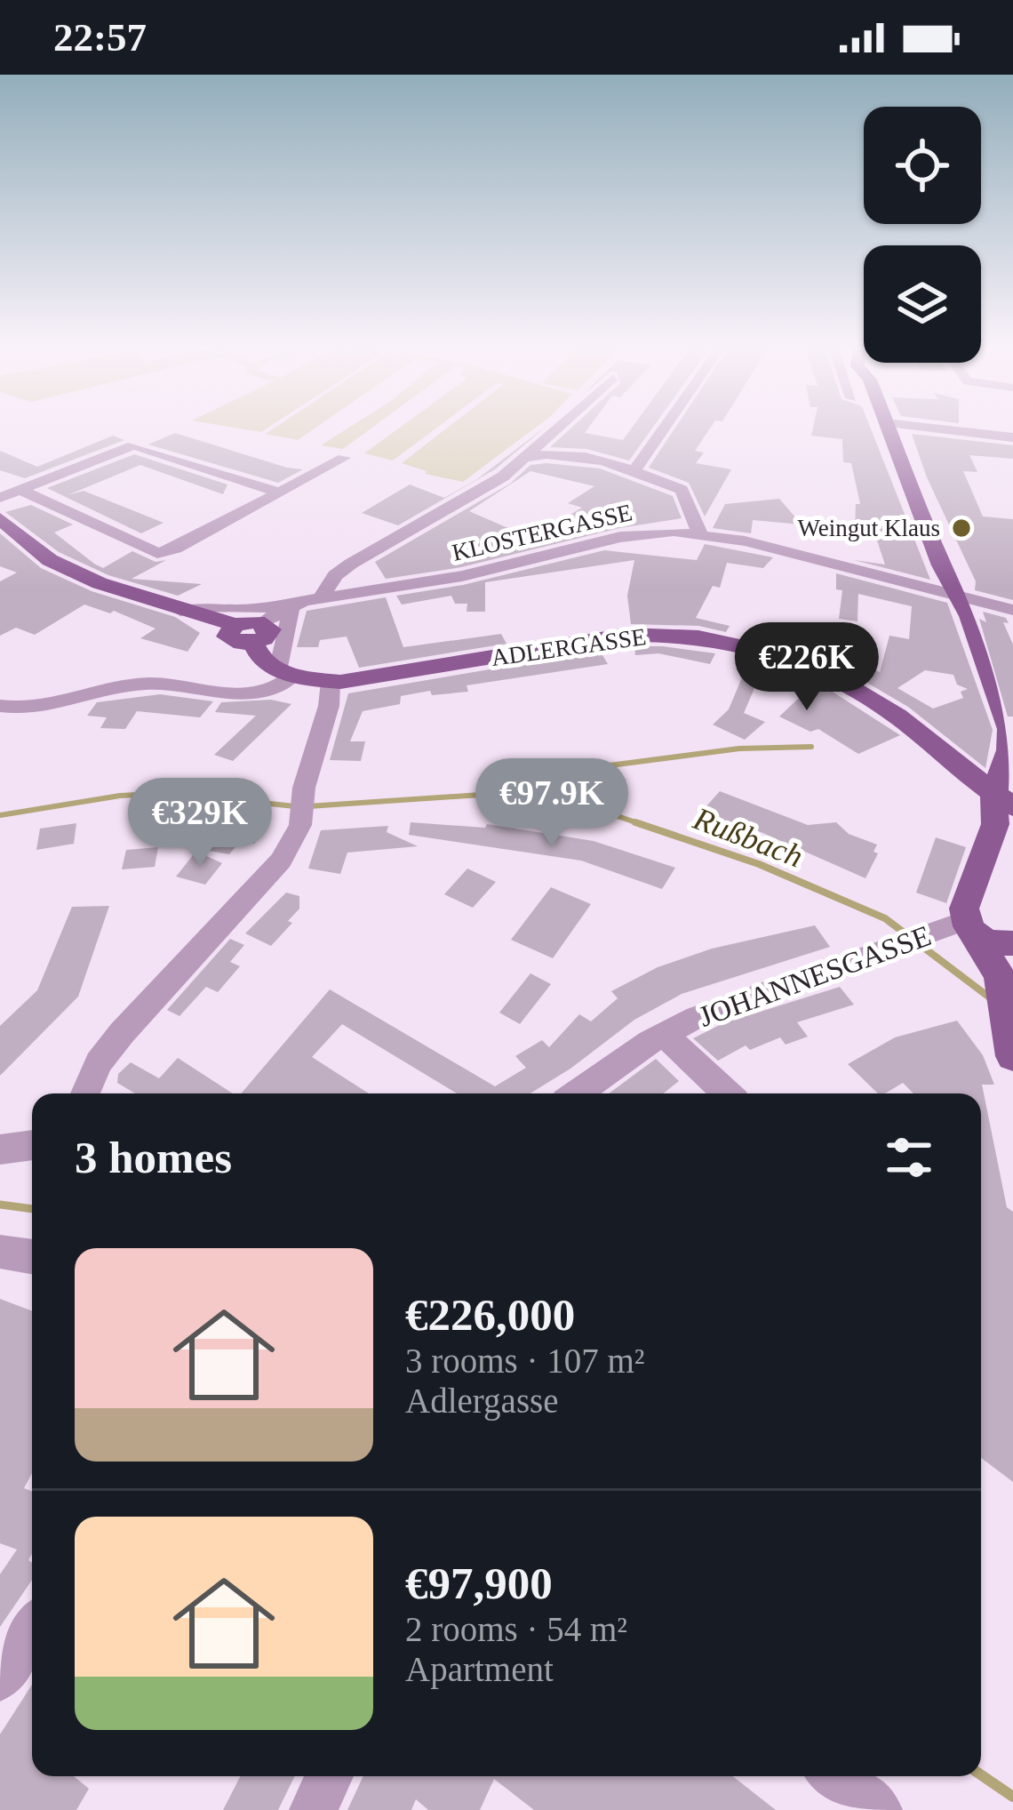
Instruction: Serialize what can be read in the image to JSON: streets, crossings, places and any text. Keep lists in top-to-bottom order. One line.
{"streets":{"main road":["ADLERGASSE"],"street":["KLOSTERGASSE","JOHANNESGASSE"]},"water":["Rußbach"],"places":["Weingut Klaus"],"page":{"status":"22:57","price":["€226K","€97.9K","€329K"],"heading":"3 homes","list":[{"name":"€226,000","note":"3 rooms · 107 m² · Adlergasse"},{"name":"€97,900","note":"2 rooms · 54 m² · Apartment"}]}}
